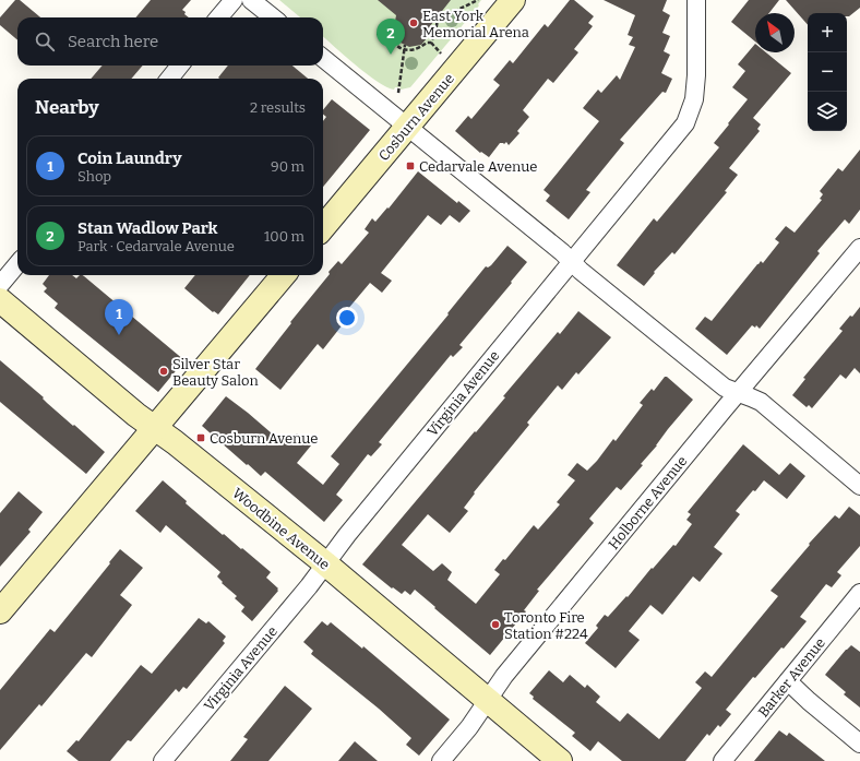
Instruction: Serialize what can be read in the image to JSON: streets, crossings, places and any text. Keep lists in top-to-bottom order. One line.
{"streets":{"street":["Cosburn Avenue","Virginia Avenue","Holborne Avenue","Woodbine Avenue","Barker Avenue"]},"crossings":[["Virginia Avenue","Woodbine Avenue"],["Holborne Avenue","Woodbine Avenue"]],"places":{"other":["East York Memorial Arena","Silver Star Beauty Salon","Toronto Fire Station #224"],"transit":["Cedarvale Avenue","Cosburn Avenue"]},"north":"top left","page":{"map_buttons":["+","−"],"search":"Search here","pins":["2","1"],"heading":["Nearby","2 results"],"list":[{"mark":"1","name":"Coin Laundry","note":"Shop","value":"90 m"},{"mark":"2","name":"Stan Wadlow Park","note":"Park · Cedarvale Avenue","value":"100 m"}]}}
